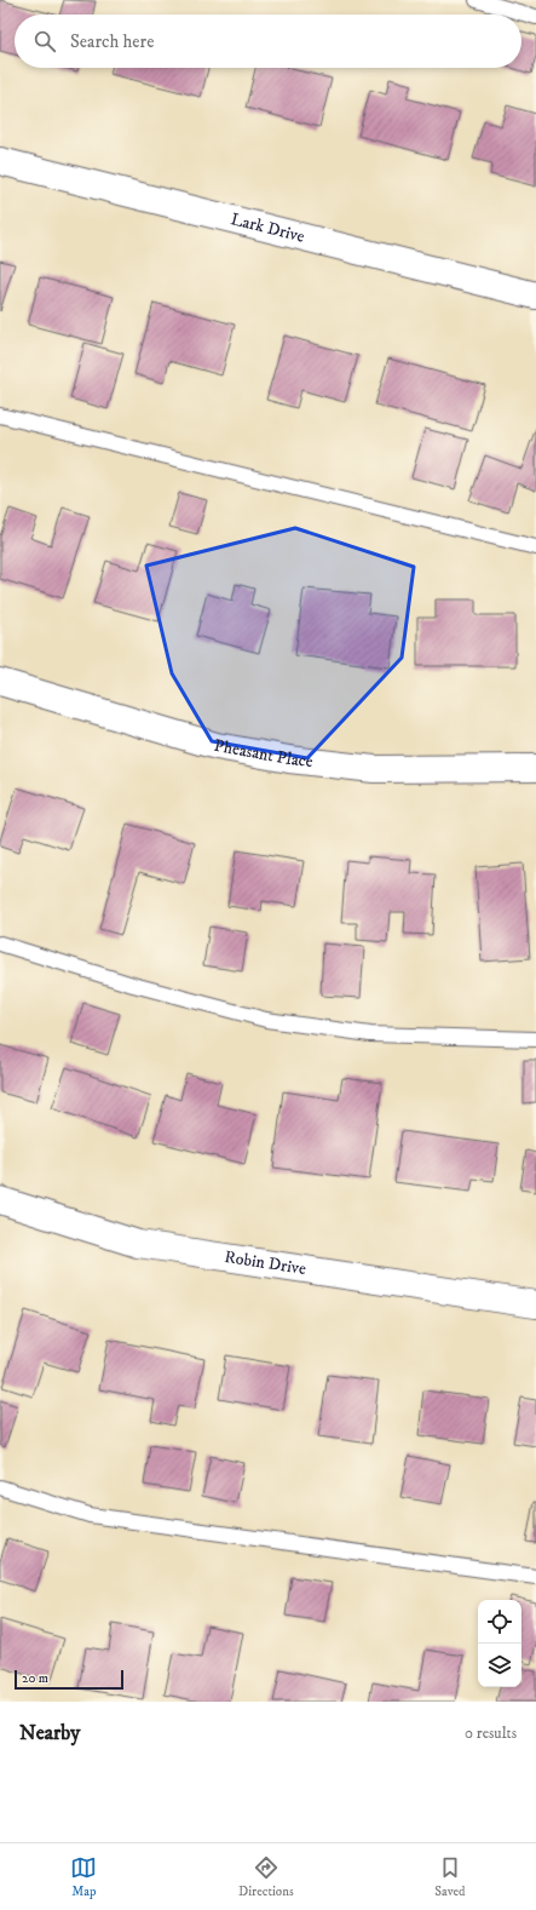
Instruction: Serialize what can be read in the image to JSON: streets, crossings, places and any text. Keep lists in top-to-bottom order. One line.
{"streets":{"street":["Lark Drive","Pheasant Place","Robin Drive"]},"scale_bar":"20 m","page":{"search":"Search here","scale":"20 m","heading":["Nearby","0 results"],"nav":["Map","Directions","Saved"]}}
